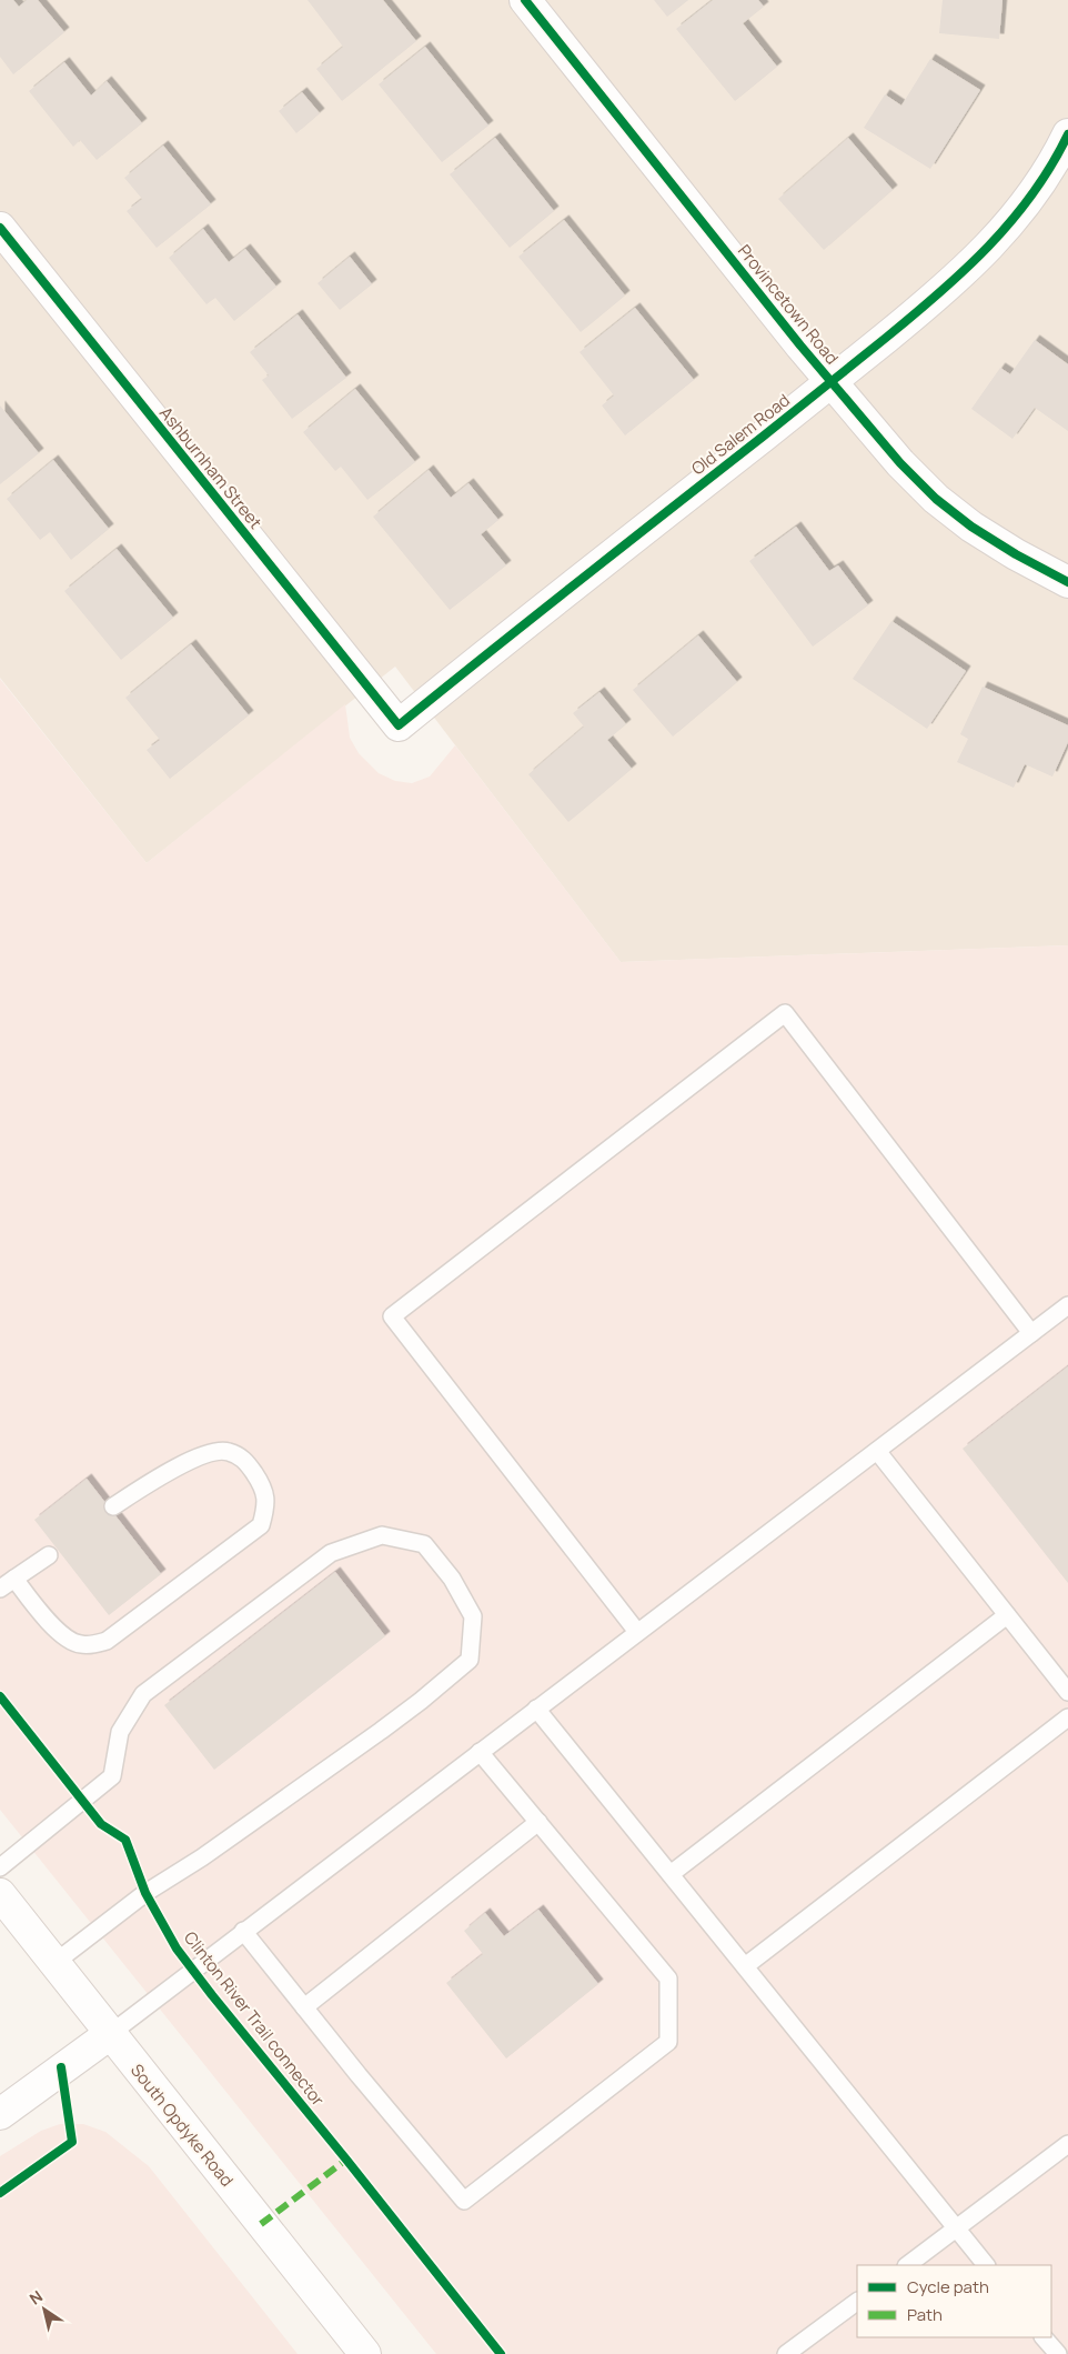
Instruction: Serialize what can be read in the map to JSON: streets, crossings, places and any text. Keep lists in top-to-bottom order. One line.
{"streets":{"street":["Provincetown Road","Old Salem Road","Ashburnham Street","South Opdyke Road"],"cycle path":["Clinton River Trail connector"]},"crossings":[["Provincetown Road","Old Salem Road"],["Old Salem Road","Ashburnham Street"]],"legend":["Cycle path","Path"],"north":"top left"}
